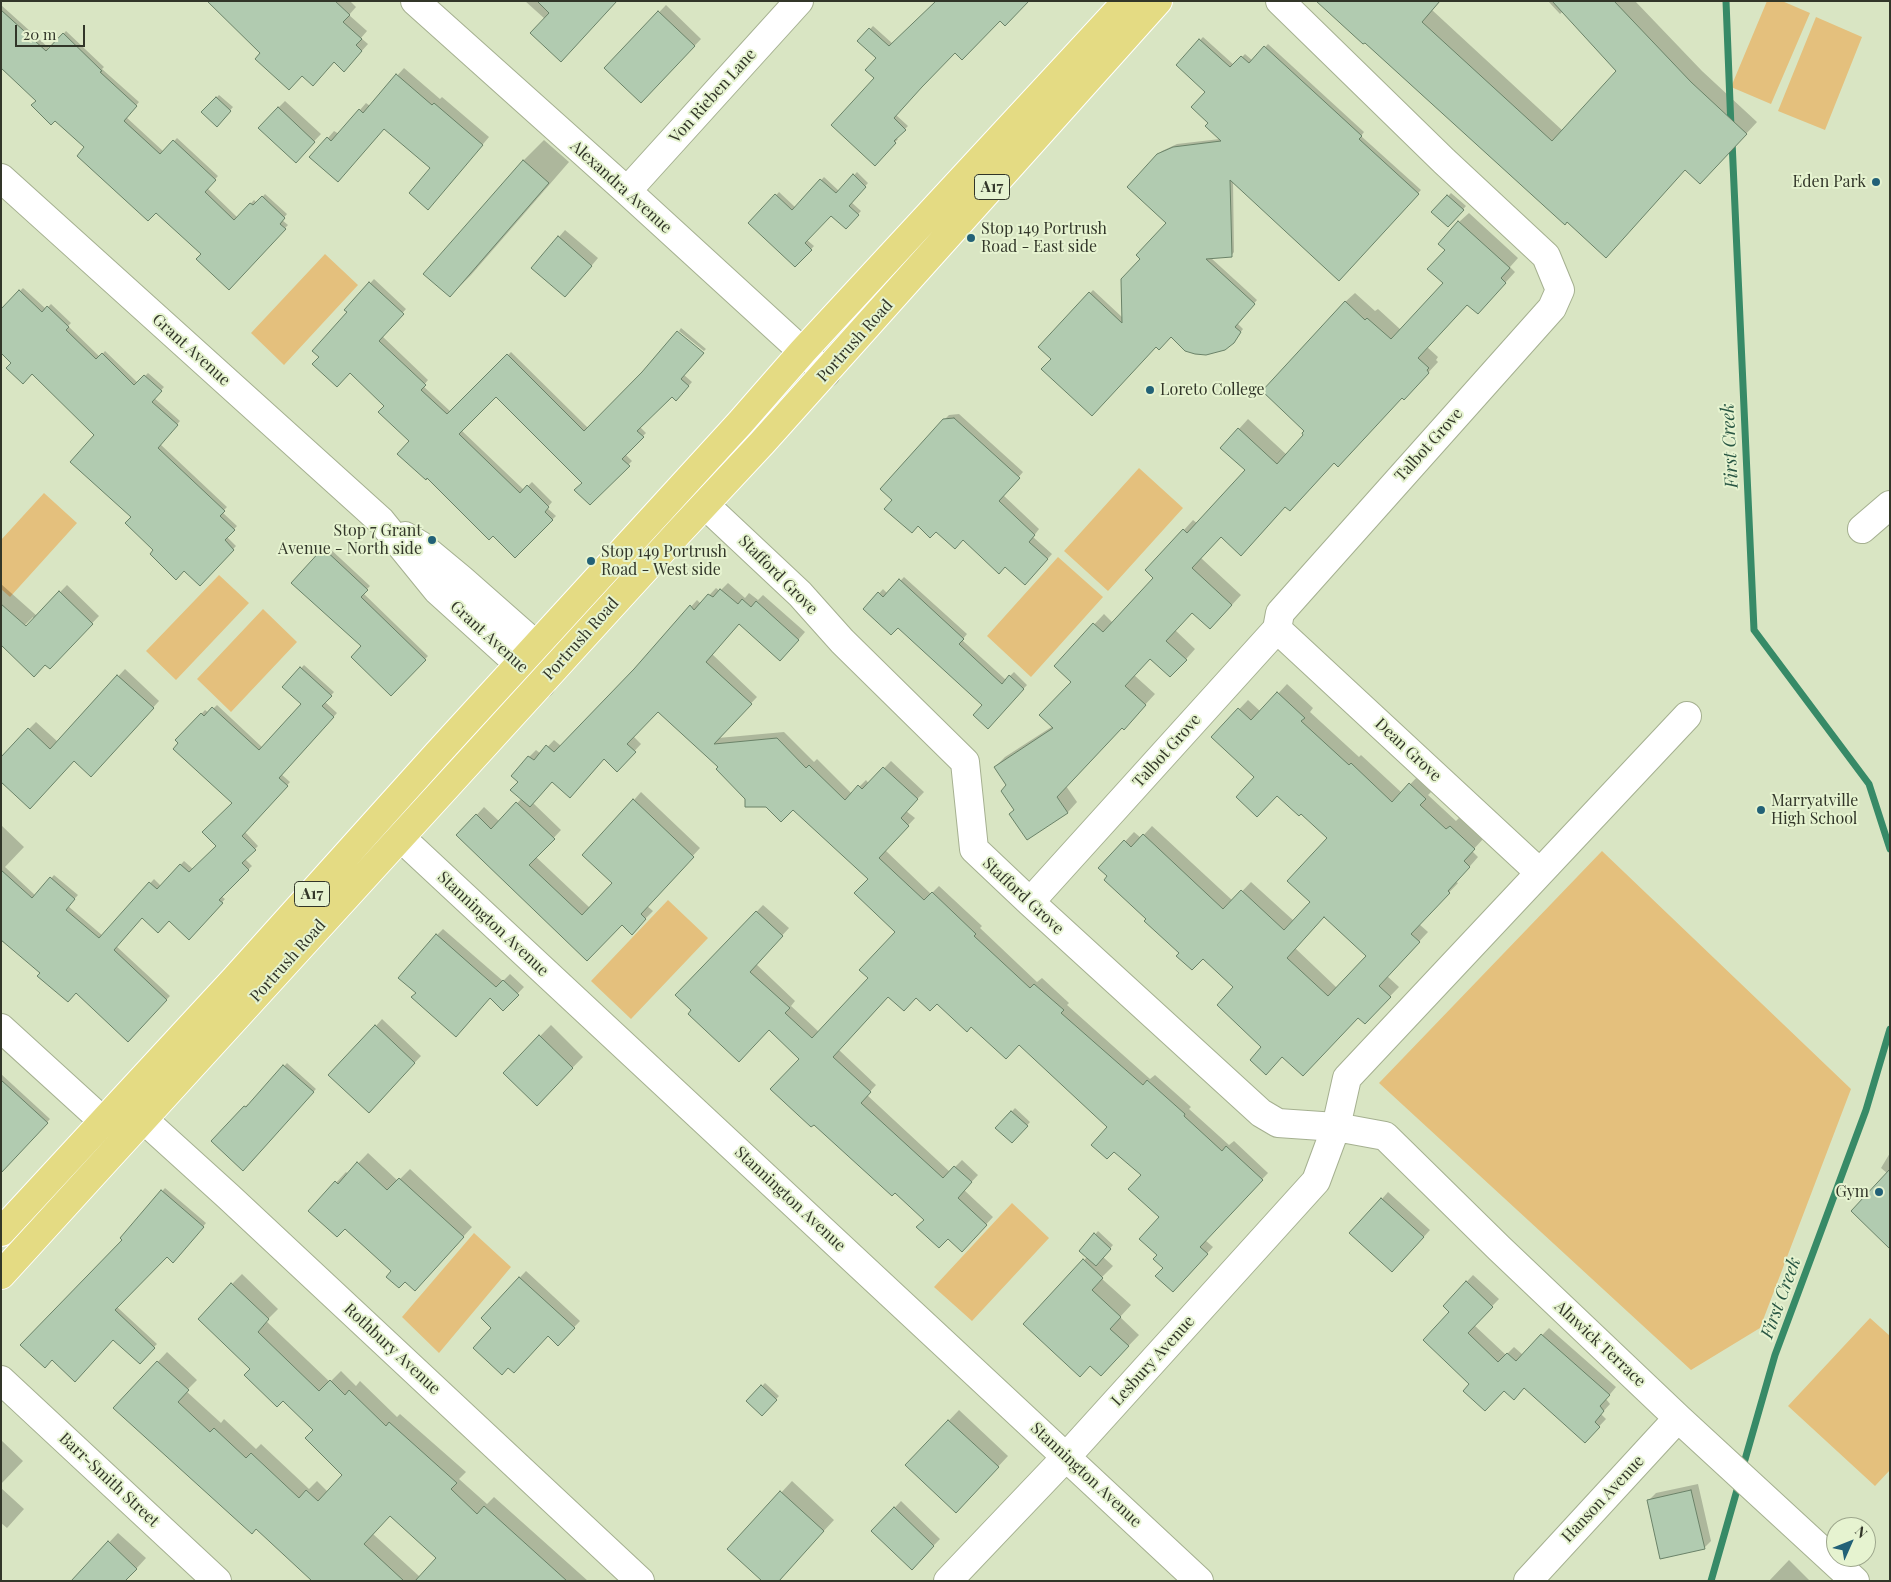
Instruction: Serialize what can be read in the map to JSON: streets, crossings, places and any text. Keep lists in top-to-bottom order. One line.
{"streets":{"highway":["A17","Portrush Road"],"street":["Von Rieben Lane","Alexandra Avenue","Grant Avenue","Talbot Grove","Stafford Grove","Dean Grove","Stannington Avenue","Alnwick Terrace","Rothbury Avenue","Lesbury Avenue","Barr-Smith Street","Hanson Avenue"]},"crossings":[["Von Rieben Lane","Alexandra Avenue"],["Alexandra Avenue","Portrush Road"],["Portrush Road","Grant Avenue"],["Portrush Road","Stafford Grove"],["Portrush Road","Stannington Avenue"],["Portrush Road","Rothbury Avenue"],["Talbot Grove","Stafford Grove"],["Talbot Grove","Dean Grove"],["Stafford Grove","Alnwick Terrace"],["Stafford Grove","Lesbury Avenue"],["Stannington Avenue","Lesbury Avenue"],["Alnwick Terrace","Lesbury Avenue"],["Alnwick Terrace","Hanson Avenue"]],"water":["First Creek"],"places":["Eden Park","Stop 149 Portrush Road - East side","Loreto College","Stop 7 Grant Avenue - North side","Stop 149 Portrush Road - West side","Marryatville High School","Gym"],"scale_bar":"20 m","north":"top right"}
